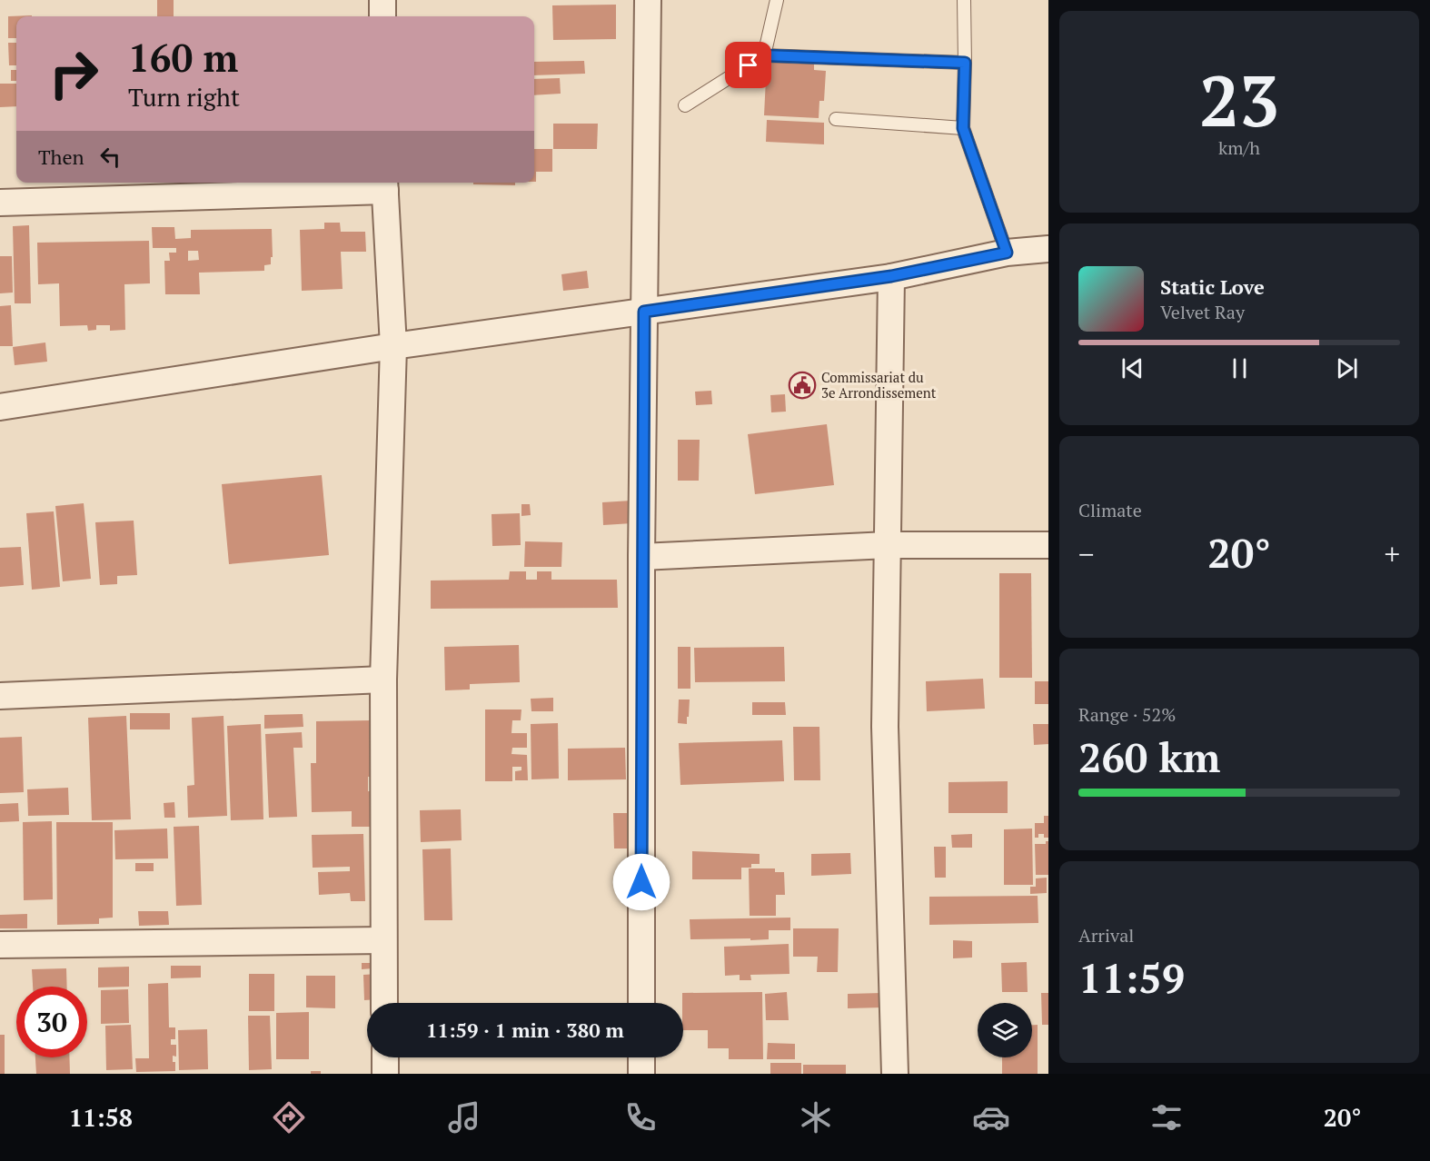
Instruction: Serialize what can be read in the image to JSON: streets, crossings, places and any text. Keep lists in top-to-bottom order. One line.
{"places":{"public building":["Commissariat du 3e Arrondissement"]},"page":{"tile":[["23","km/h"],"Climate",["Range · 52%","260 km"],["Arrival","11:59"]],"turn":["160 m","Turn right"],"then":"Then","song":["Static Love","Velvet Ray"],"heat":["−","20°","+"],"limit":"30","trip":"11:59 · 1 min · 380 m","tabs":["11:58","20°"]}}
